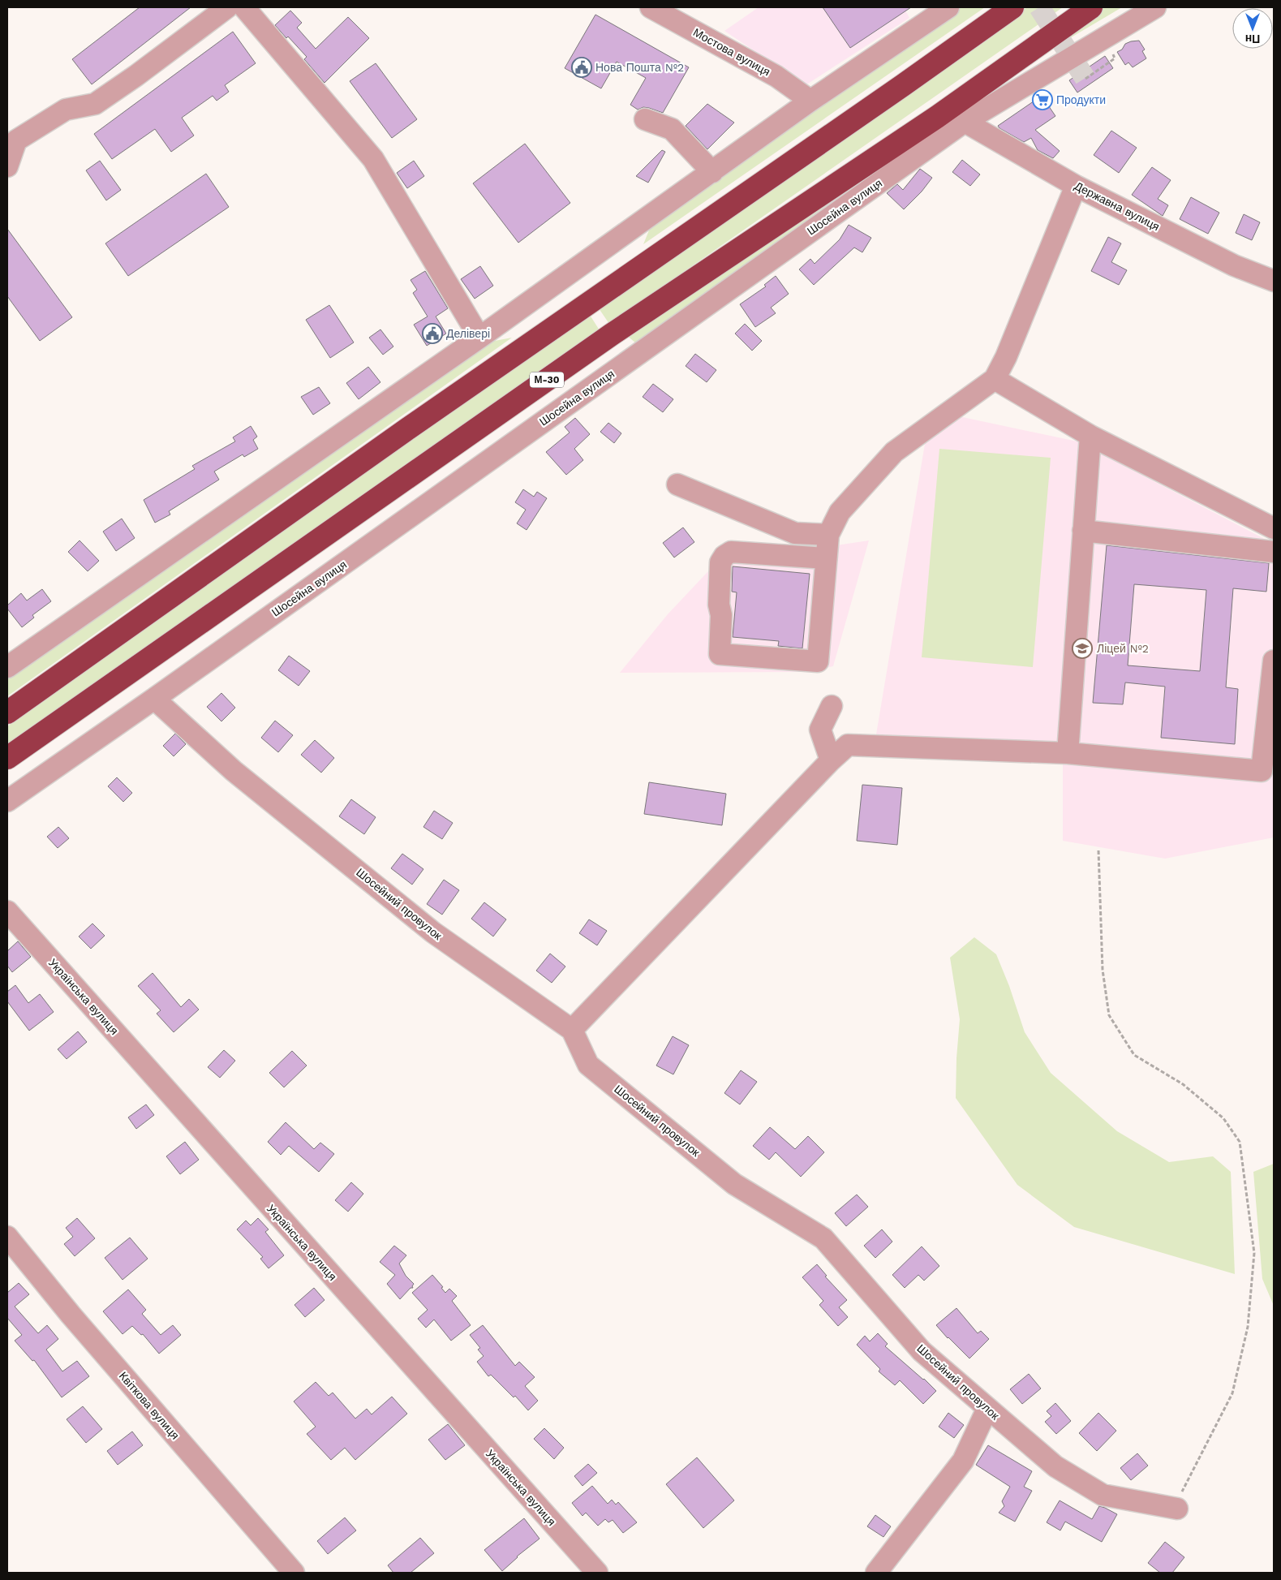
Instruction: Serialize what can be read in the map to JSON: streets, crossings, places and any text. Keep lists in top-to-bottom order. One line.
{"streets":{"highway":["М-30"],"street":["Мостова вулиця","Державна вулиця","Шосейна вулиця","Шосейний провулок","Українська вулиця","Квіткова вулиця"]},"crossings":[["Державна вулиця","Шосейна вулиця"],["Шосейна вулиця","Шосейний провулок"]],"places":{"public building":["Нова Пошта №2","Делівері"],"supermarket":["Продукти"],"school or university":["Ліцей №2"]},"north":"bottom"}
